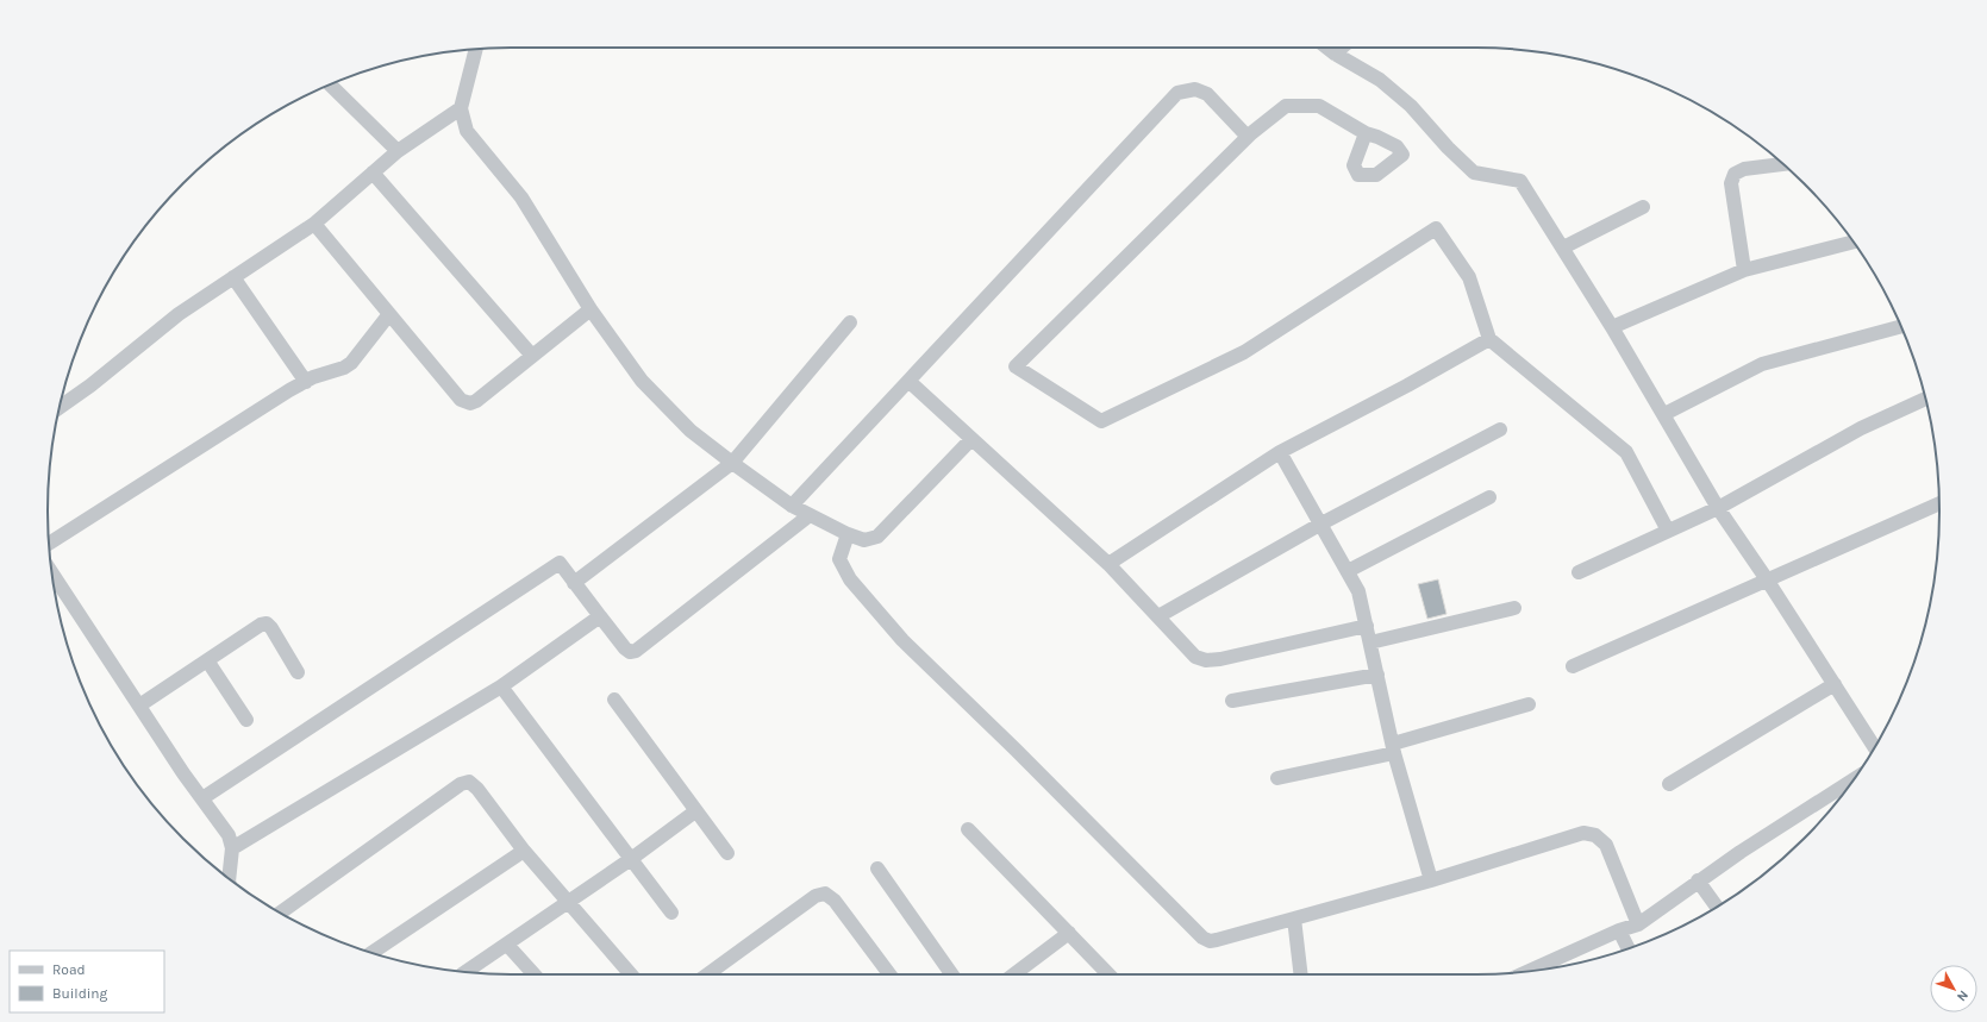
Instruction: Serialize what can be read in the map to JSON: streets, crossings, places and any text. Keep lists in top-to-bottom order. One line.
{"legend":["Road","Building"],"north":"bottom right"}
